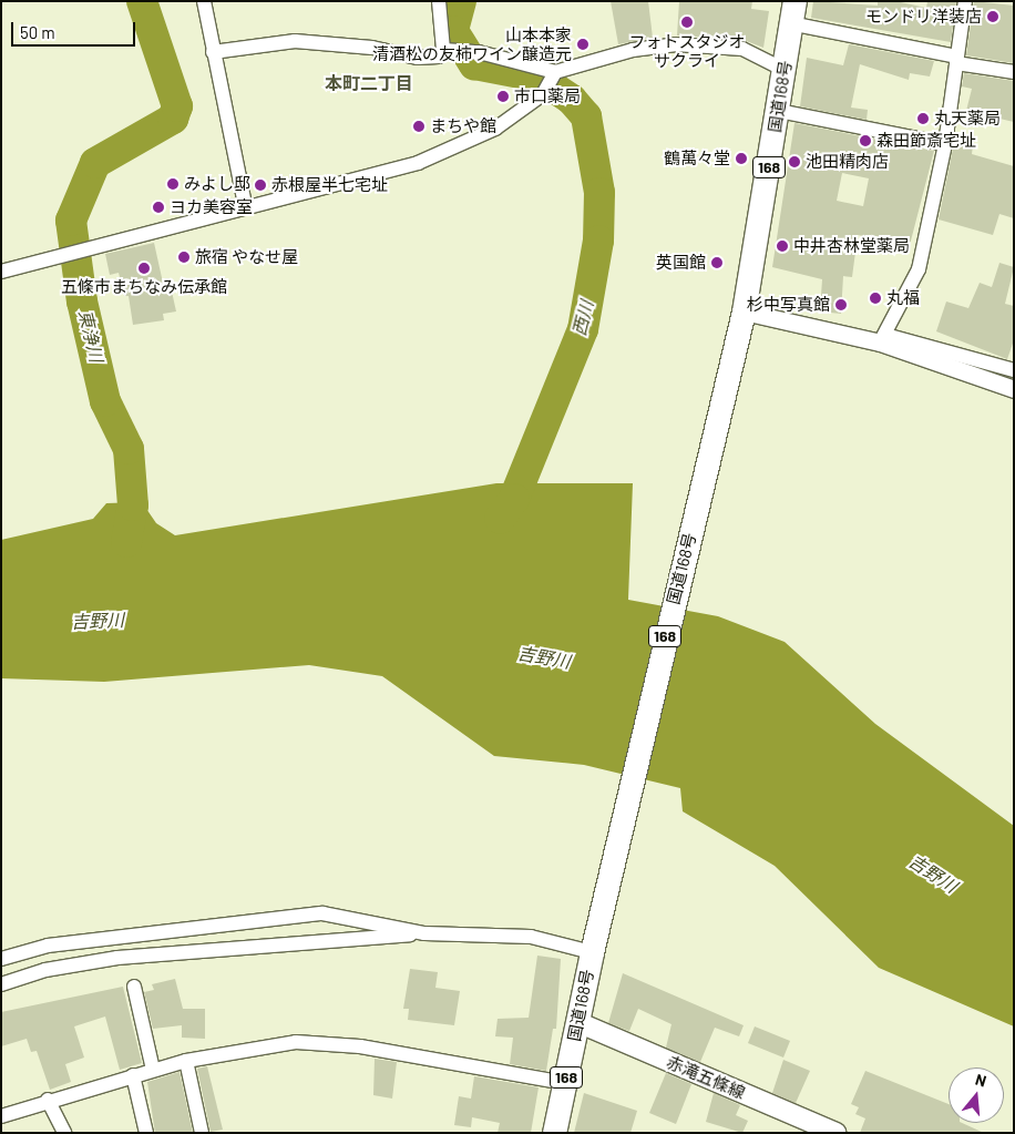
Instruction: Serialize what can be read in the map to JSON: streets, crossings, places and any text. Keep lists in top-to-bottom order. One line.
{"streets":{"highway":["国道168号","168"],"main road":["赤滝五條線"]},"crossings":[["国道168号","赤滝五條線"]],"districts":["本町二丁目"],"water":["西川","東浄川","吉野川"],"places":["モンドリ洋装店","フォトスタジオ サクライ","山本本家 清酒松の友柿ワイン醸造元","市口薬局","丸天薬局","まちや館","森田節斎宅址","鶴萬々堂","池田精肉店","みよし邸","赤根屋半七宅址","ヨカ美容室","中井杏林堂薬局","旅宿 やなせ屋","英国館","五條市まちなみ伝承館","丸福","杉中写真館"],"scale_bar":"50 m","north":"top"}
